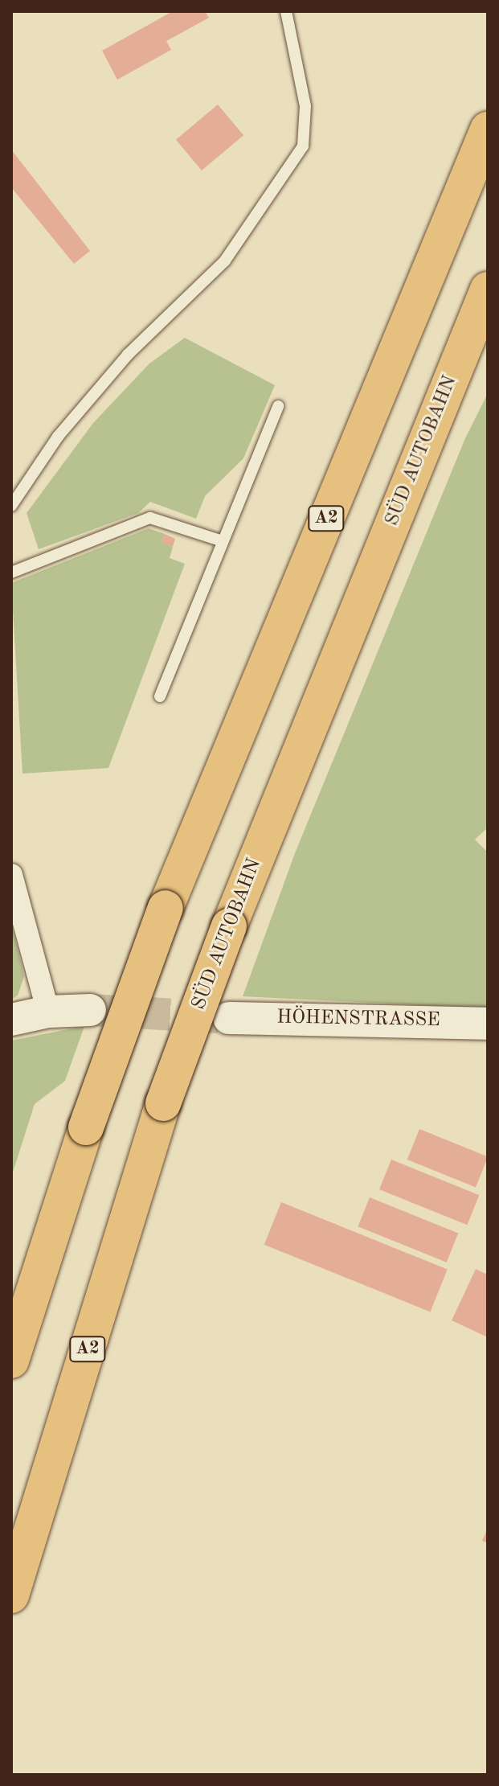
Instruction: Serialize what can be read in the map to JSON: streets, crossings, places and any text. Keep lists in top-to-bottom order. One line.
{"streets":{"highway":["SÜD AUTOBAHN","A2"],"street":["HÖHENSTRASSE"]}}
